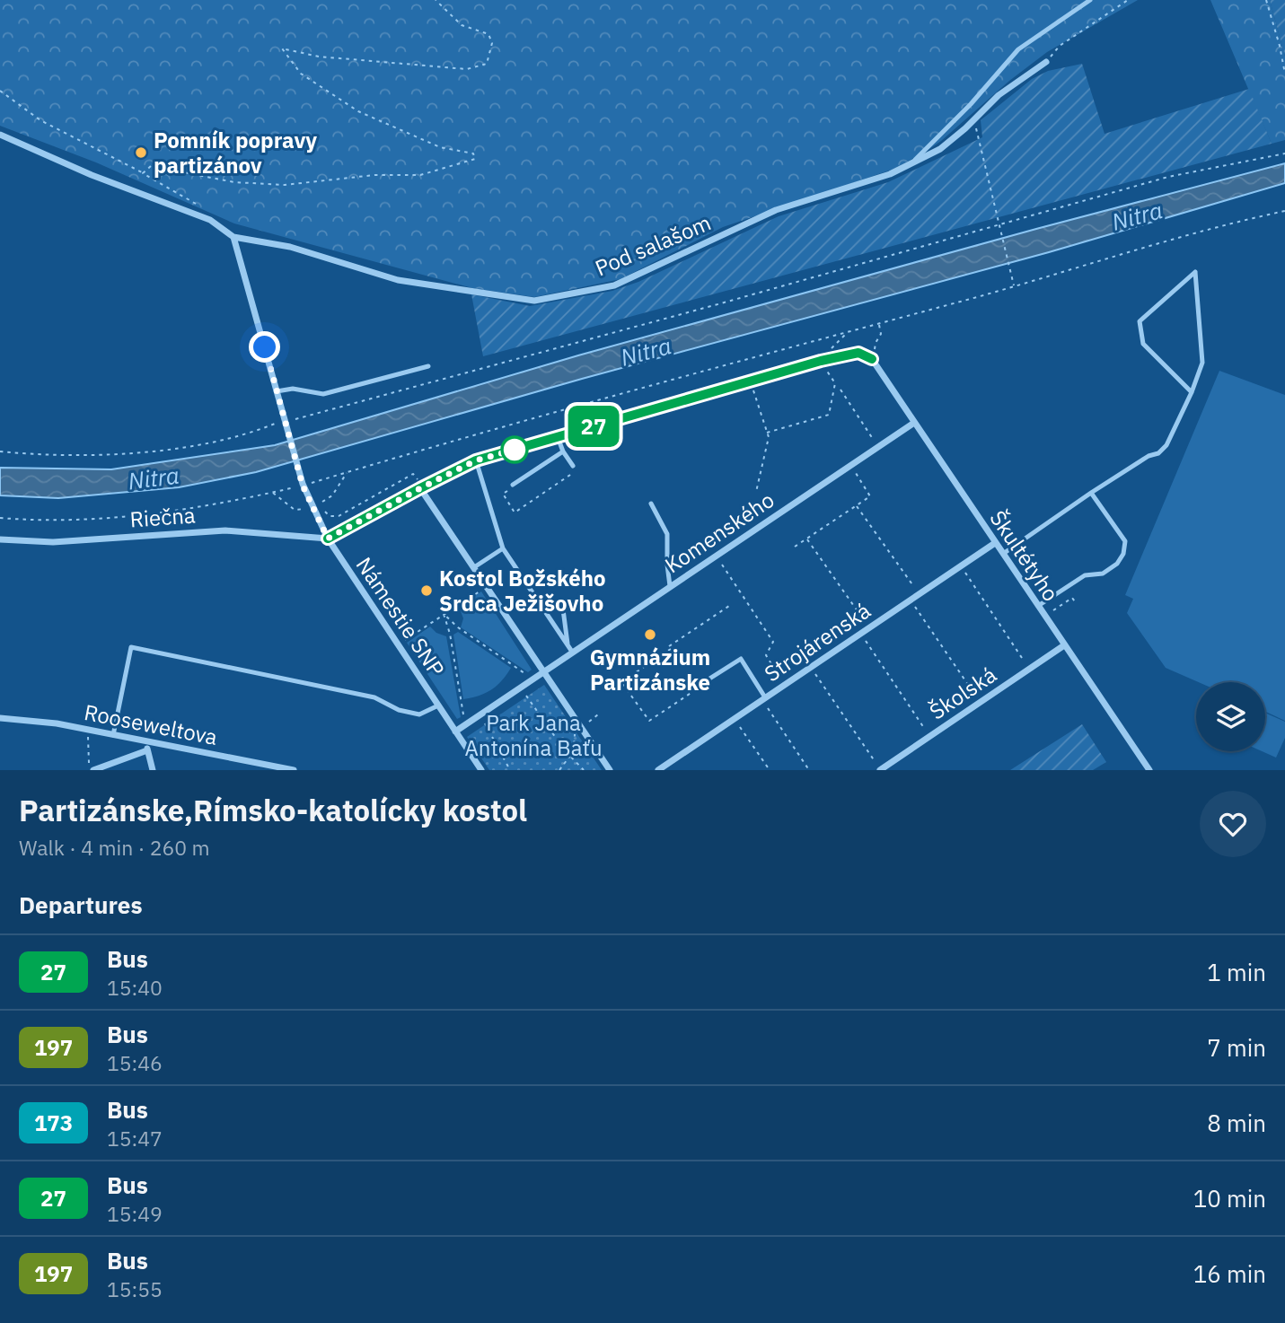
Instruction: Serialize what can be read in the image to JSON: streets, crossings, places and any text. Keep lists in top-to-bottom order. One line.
{"streets":{"street":["Pod salašom","Riečna","Komenského","Škultétyho","Námestie SNP","Strojárenská","Školská","Rooseweltova"]},"crossings":[["Pod salašom","Námestie SNP"],["Riečna","Námestie SNP"],["Komenského","Škultétyho"],["Škultétyho","Strojárenská"],["Škultétyho","Školská"]],"water":["Nitra"],"parks":["Park Jana Antonína Baťu"],"places":["Pomník popravy partizánov","Kostol Božského Srdca Ježišovho","Gymnázium Partizánske"],"lines":["bus line 27"],"page":{"on_map":"27","heading":[["Partizánske,Rímsko-katolícky kostol","Walk · 4 min · 260 m"],"Departures"],"list":[{"mark":"27","name":"Bus","note":"15:40","value":"1 min"},{"mark":"197","name":"Bus","note":"15:46","value":"7 min"},{"mark":"173","name":"Bus","note":"15:47","value":"8 min"},{"mark":"27","name":"Bus","note":"15:49","value":"10 min"},{"mark":"197","name":"Bus","note":"15:55","value":"16 min"}]}}
